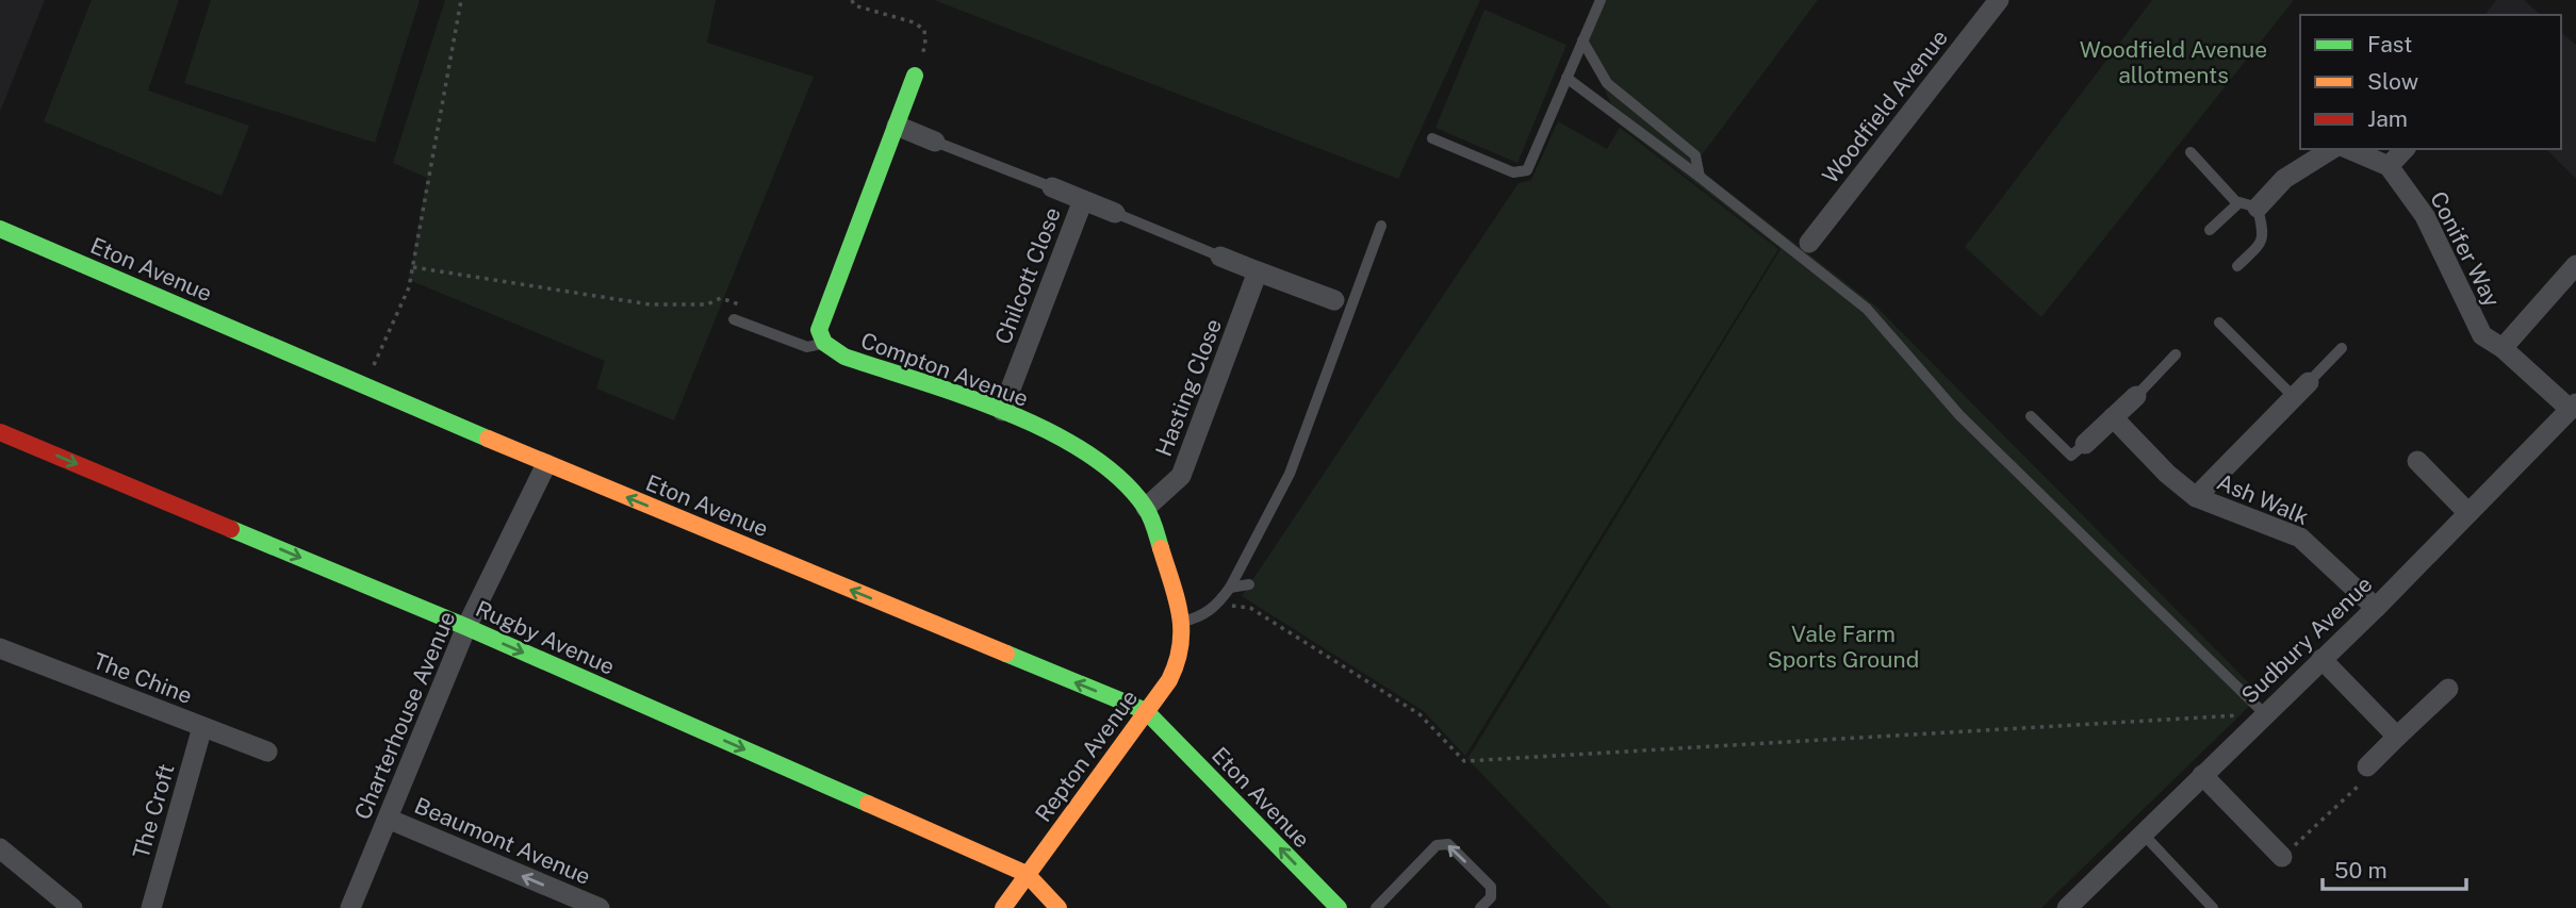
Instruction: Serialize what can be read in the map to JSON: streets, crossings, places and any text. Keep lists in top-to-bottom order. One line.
{"streets":{"street":["Woodfield Avenue","Conifer Way","Eton Avenue","Chilcott Close","Compton Avenue","Hasting Close","Ash Walk","Rugby Avenue","Sudbury Avenue","The Chine","Charterhouse Avenue","Repton Avenue","The Croft","Beaumont Avenue"]},"crossings":[["Conifer Way","Sudbury Avenue"],["Eton Avenue","Charterhouse Avenue"],["Eton Avenue","Repton Avenue"],["Chilcott Close","Compton Avenue"],["Compton Avenue","Hasting Close"],["Compton Avenue","Repton Avenue"],["Ash Walk","Sudbury Avenue"],["Rugby Avenue","Charterhouse Avenue"],["Rugby Avenue","Repton Avenue"],["The Chine","The Croft"],["Charterhouse Avenue","Beaumont Avenue"]],"one_way":["Eton Avenue","Rugby Avenue","Beaumont Avenue"],"parks":["Woodfield Avenue allotments","Vale Farm Sports Ground"],"legend":["Fast","Slow","Jam"],"scale_bar":"50 m"}
